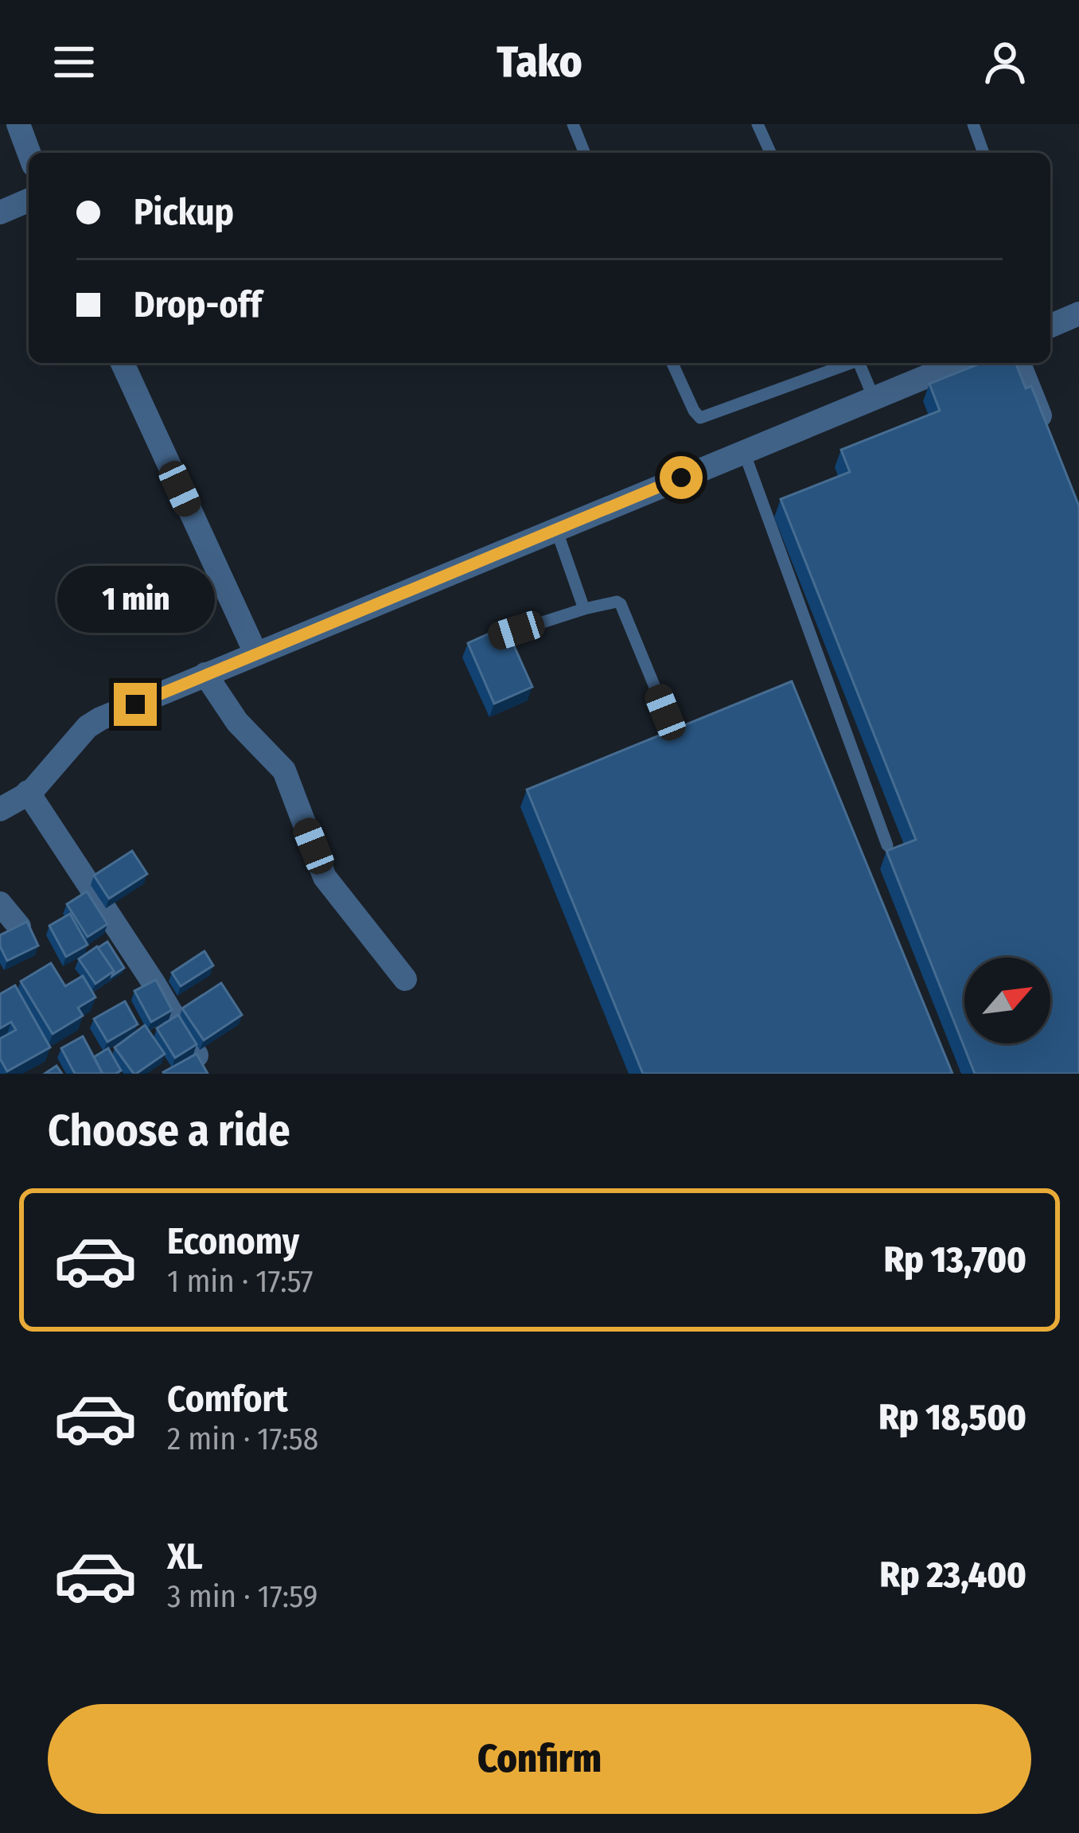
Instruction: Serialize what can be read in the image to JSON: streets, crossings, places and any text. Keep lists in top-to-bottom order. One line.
{"north":"top right","page":{"header":"Tako","banner":["Pickup","Drop-off"],"bubble":"1 min","heading":"Choose a ride","list":[{"name":"Economy","note":"1 min · 17:57","value":"Rp 13,700"},{"name":"Comfort","note":"2 min · 17:58","value":"Rp 18,500"},{"name":"XL","note":"3 min · 17:59","value":"Rp 23,400"}],"buttons":"Confirm"}}
